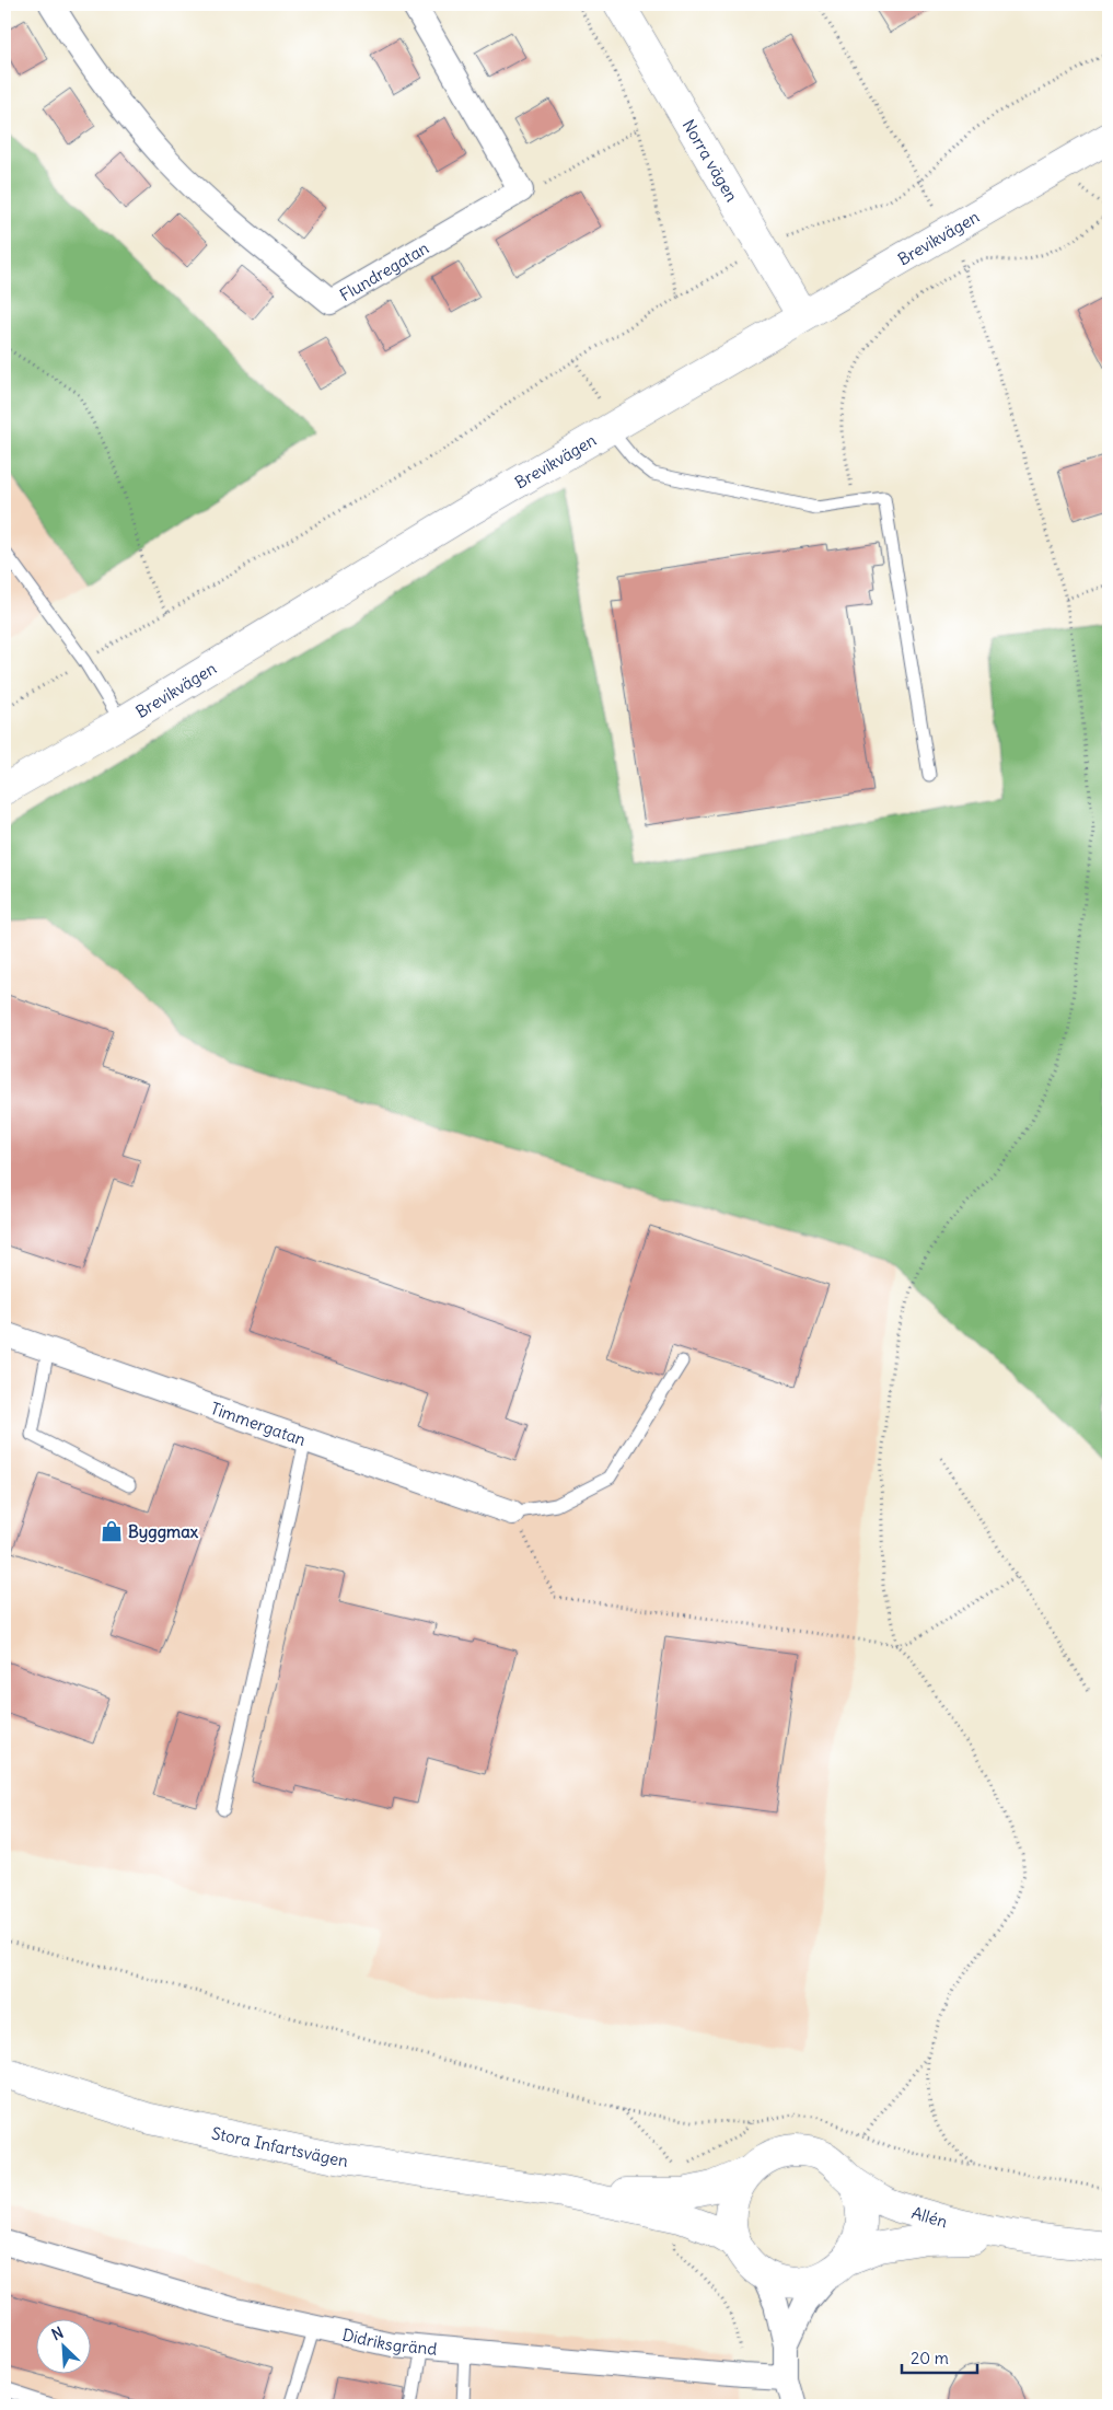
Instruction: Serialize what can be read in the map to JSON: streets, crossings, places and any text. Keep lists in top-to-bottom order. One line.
{"streets":{"main road":["Norra vägen","Brevikvägen","Stora Infartsvägen","Allén"],"street":["Flundregatan","Timmergatan","Didriksgränd"]},"crossings":[["Norra vägen","Brevikvägen"],["Stora Infartsvägen","Allén"]],"places":{"shop":["Byggmax"]},"scale_bar":"20 m","north":"top left"}
